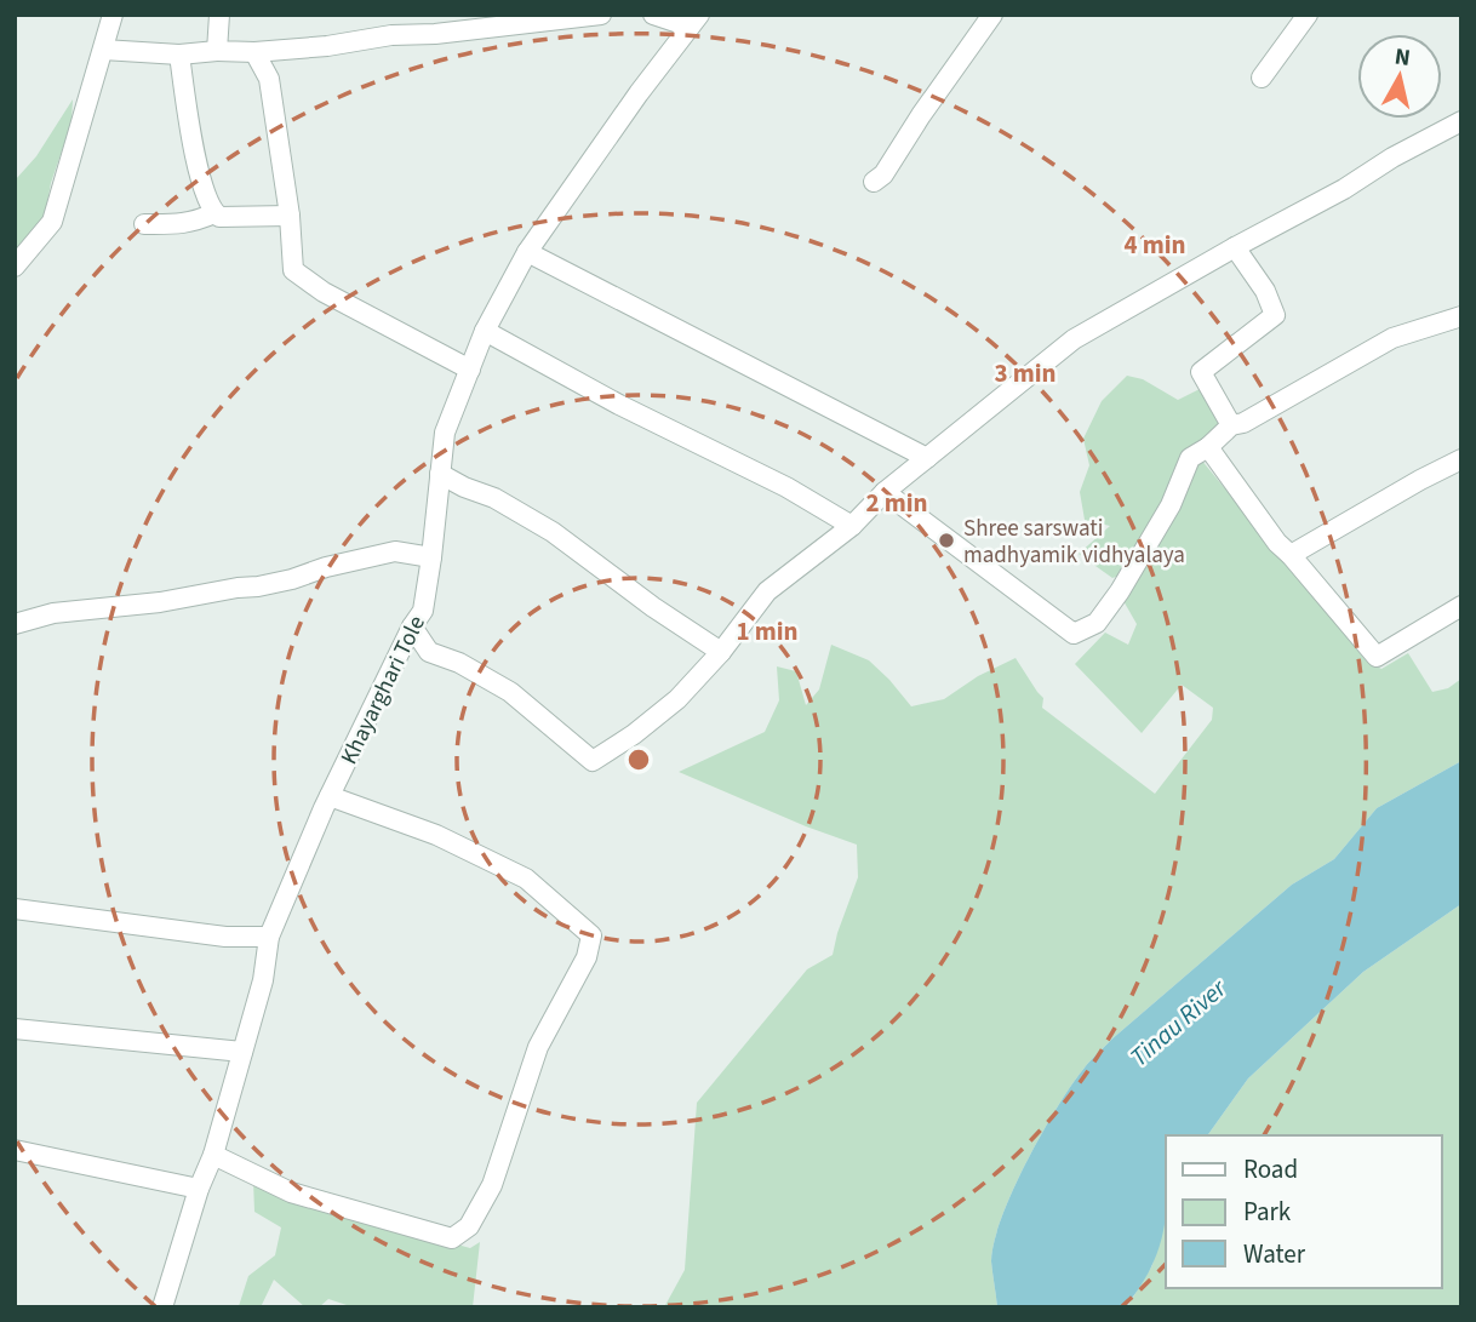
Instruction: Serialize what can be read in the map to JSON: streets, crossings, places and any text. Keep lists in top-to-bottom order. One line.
{"streets":{"street":["Khayarghari Tole"]},"water":["Tinau River"],"places":["Shree sarswati madhyamik vidhyalaya"],"legend":["Road","Park","Water"],"north":"top","rings":["4 min","3 min","2 min","1 min"]}
